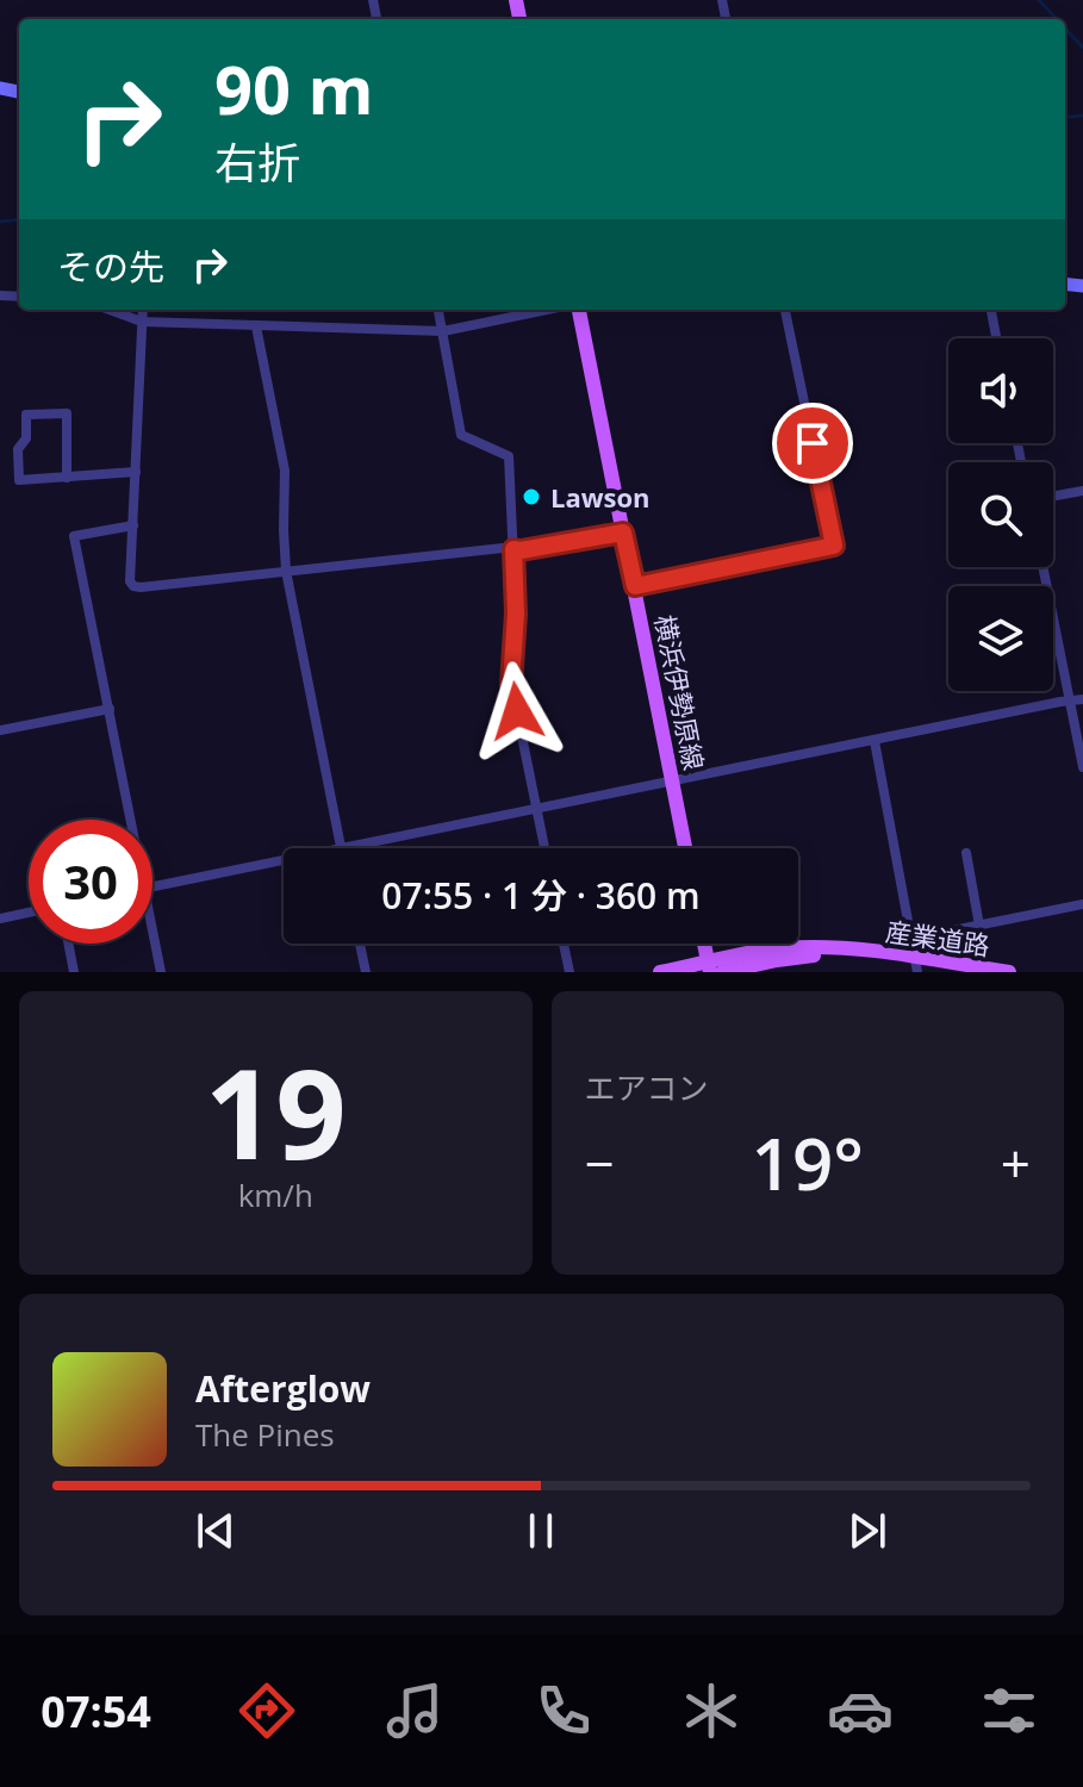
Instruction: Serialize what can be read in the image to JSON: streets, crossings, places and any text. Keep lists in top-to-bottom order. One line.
{"streets":{"main road":["横浜伊勢原線","産業道路"]},"places":["Lawson"],"page":{"turn":["90 m","右折"],"then":"その先","limit":"30","trip":"07:55 · 1 分 · 360 m","tile":[["19","km/h"],"エアコン"],"heat":["−","19°","+"],"song":["Afterglow","The Pines"],"tabs":"07:54"}}
